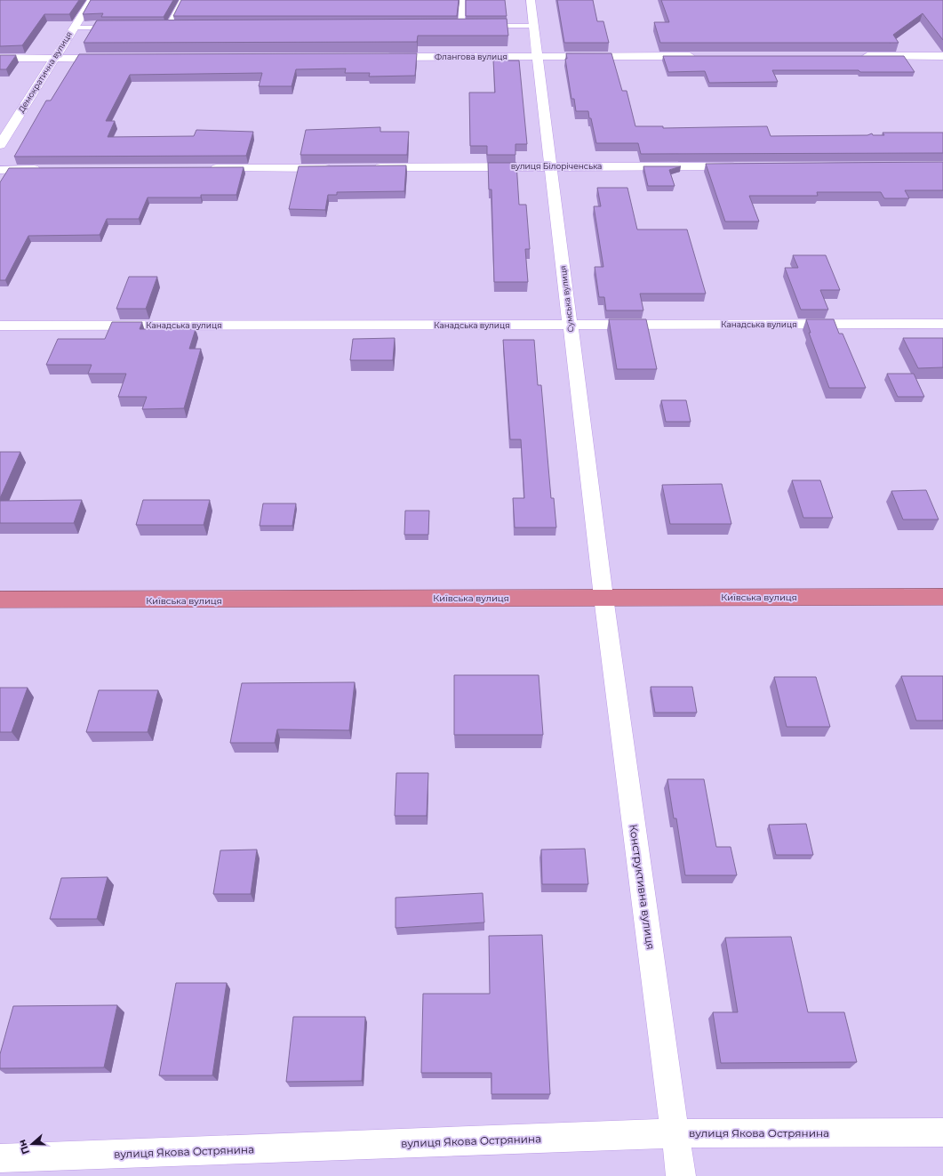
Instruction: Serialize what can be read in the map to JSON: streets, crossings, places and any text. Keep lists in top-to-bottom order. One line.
{"streets":{"highway":["Київська вулиця"],"street":["Флангова вулиця","Демократична вулиця","вулиця Білоріченська","Сумська вулиця","Канадська вулиця","Конструктивна вулиця","вулиця Якова Острянина"]},"crossings":[["Флангова вулиця","Сумська вулиця"],["вулиця Білоріченська","Сумська вулиця"],["Сумська вулиця","Канадська вулиця"],["Сумська вулиця","Київська вулиця"],["Сумська вулиця","Конструктивна вулиця"],["Київська вулиця","Конструктивна вулиця"],["Конструктивна вулиця","вулиця Якова Острянина"]],"north":"left"}
